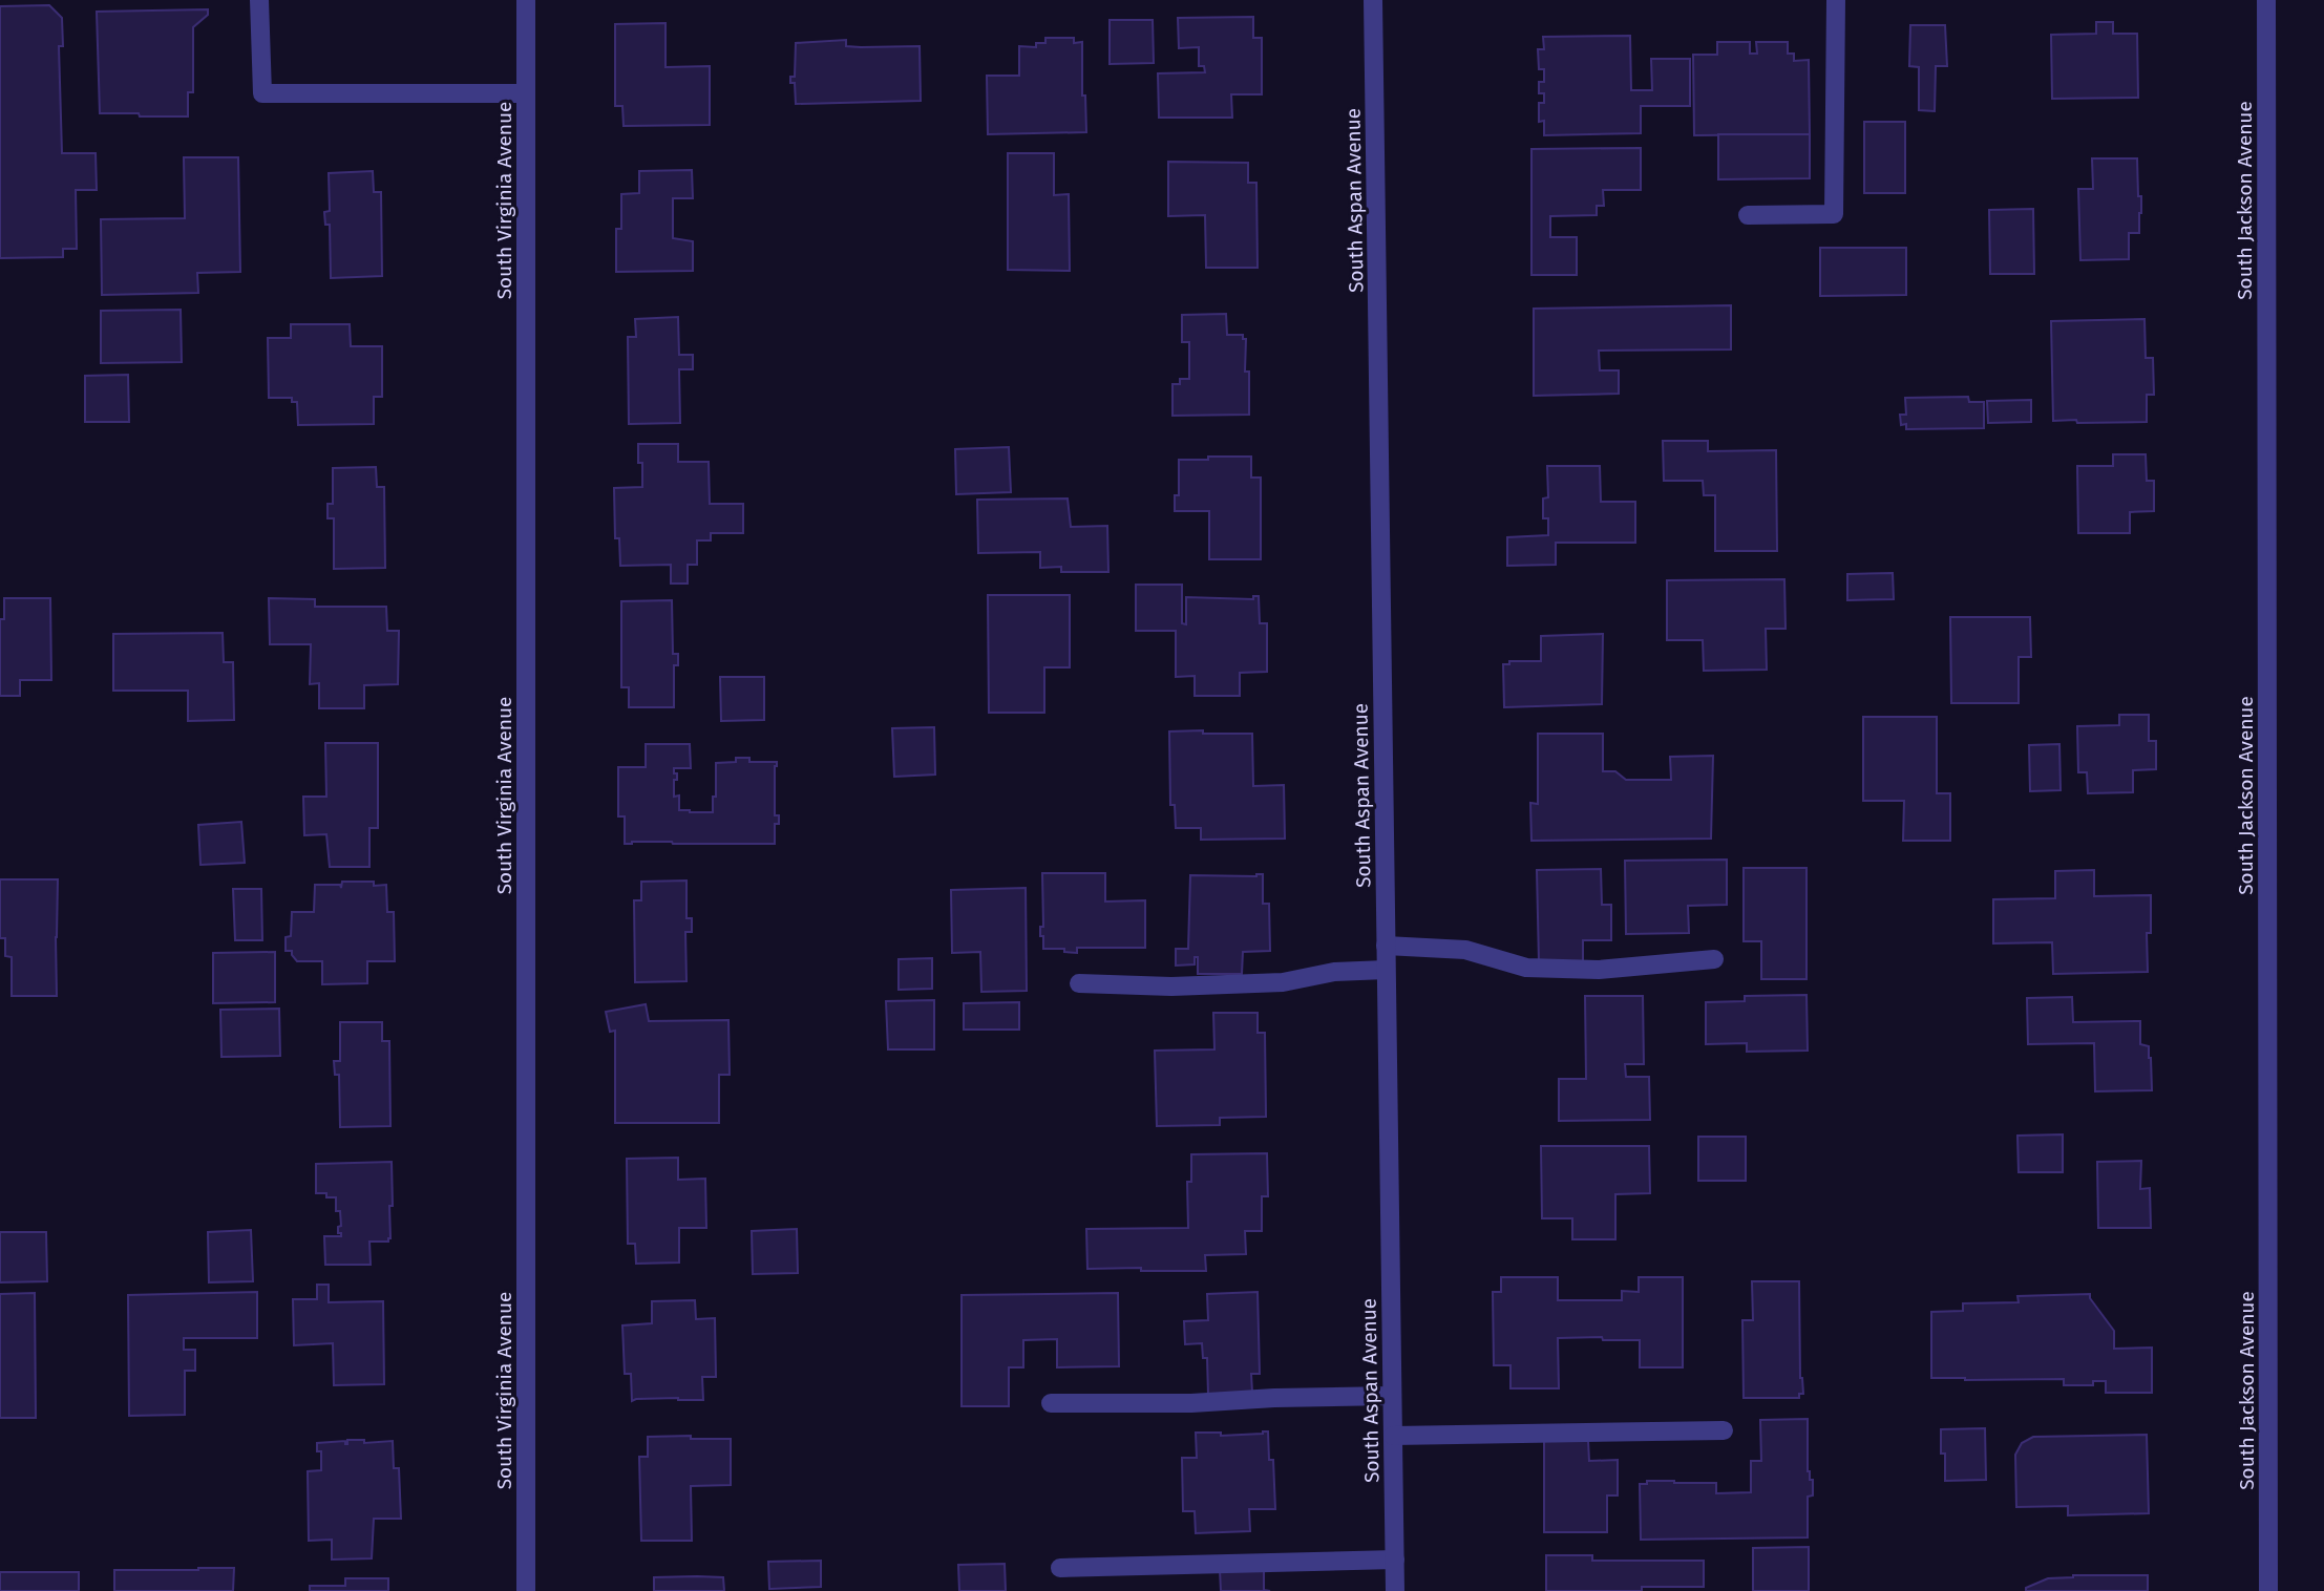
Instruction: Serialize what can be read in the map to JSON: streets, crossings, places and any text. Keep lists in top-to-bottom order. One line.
{"streets":{"street":["South Virginia Avenue","South Aspan Avenue","South Jackson Avenue"]}}
